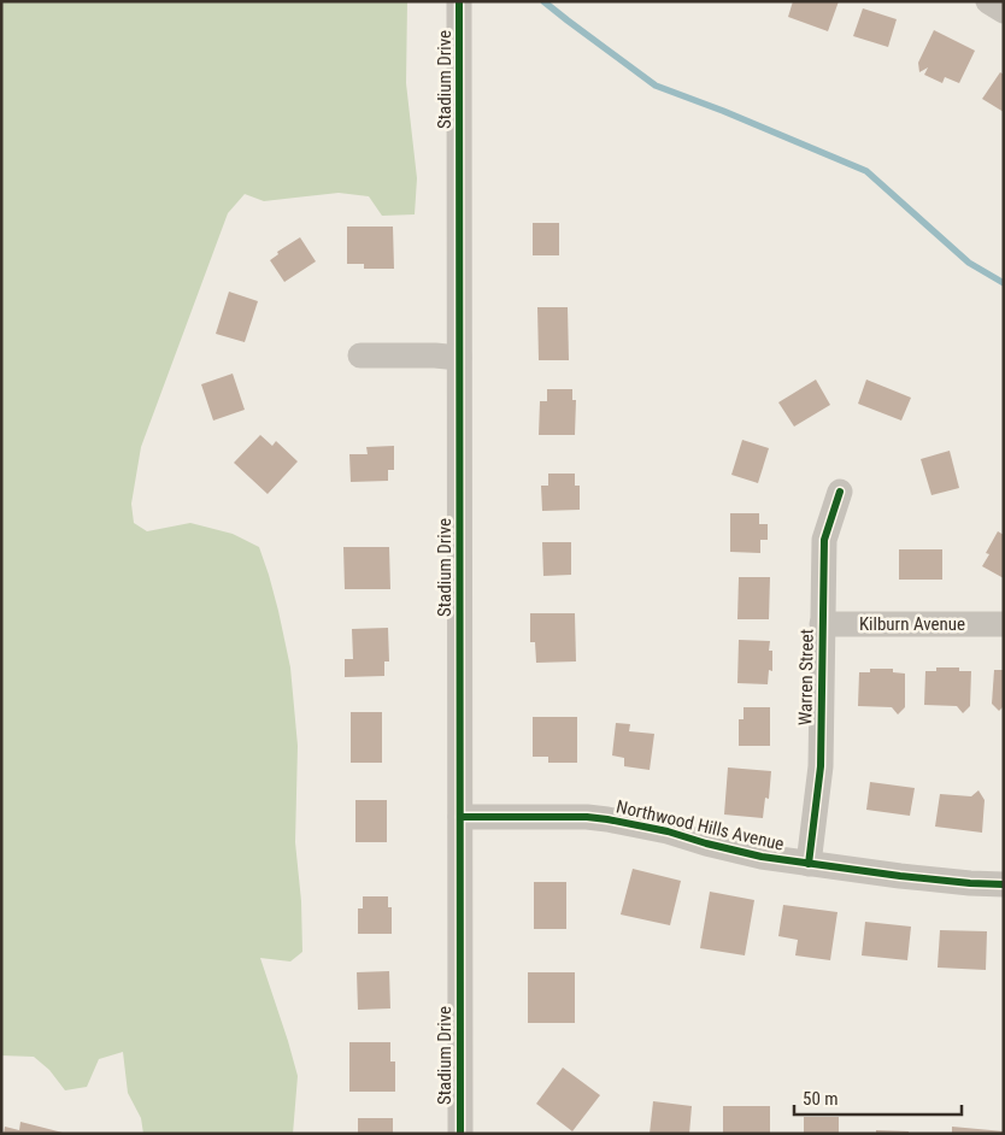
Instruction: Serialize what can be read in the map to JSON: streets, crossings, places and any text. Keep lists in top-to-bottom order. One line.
{"streets":{"street":["Stadium Drive","Kilburn Avenue","Warren Street","Northwood Hills Avenue"]},"crossings":[["Stadium Drive","Northwood Hills Avenue"],["Kilburn Avenue","Warren Street"],["Warren Street","Northwood Hills Avenue"]],"scale_bar":"50 m"}
